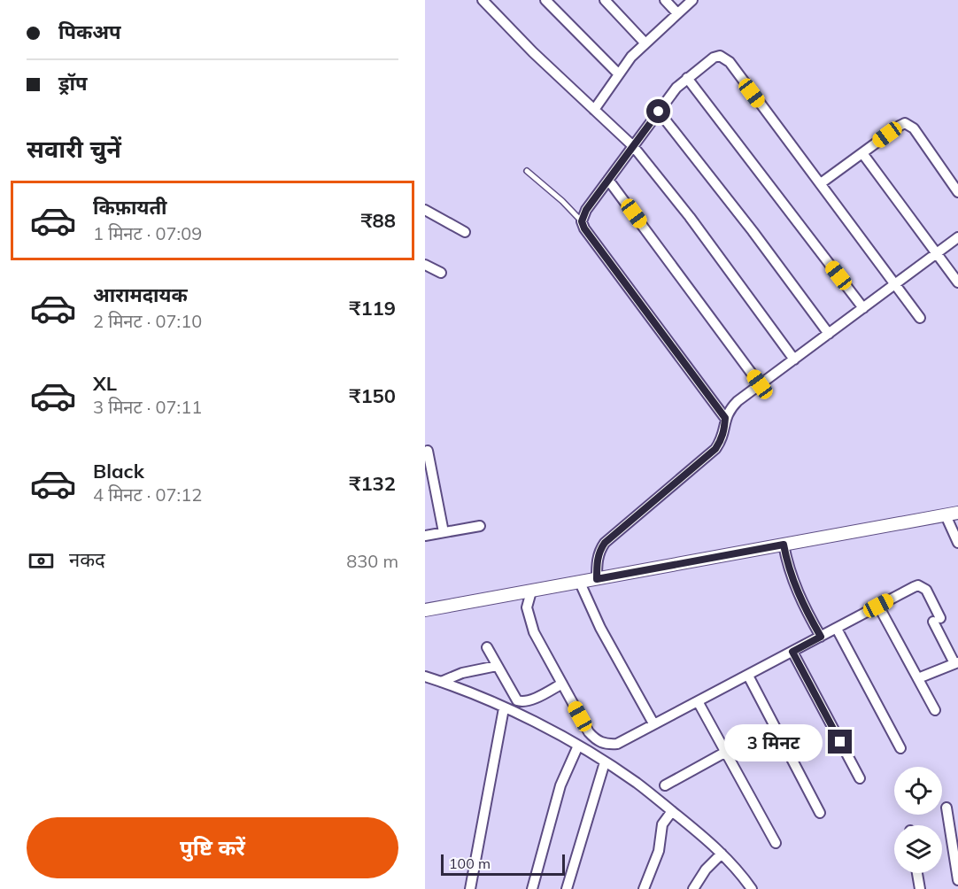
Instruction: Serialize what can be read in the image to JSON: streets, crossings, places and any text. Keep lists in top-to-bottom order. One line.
{"scale_bar":"100 m","page":{"banner":["पिकअप","ड्रॉप"],"heading":"सवारी चुनें","list":[{"name":"किफ़ायती","note":"1 मिनट · 07:09","value":"₹88"},{"name":"आरामदायक","note":"2 मिनट · 07:10","value":"₹119"},{"name":"XL","note":"3 मिनट · 07:11","value":"₹150"},{"name":"Black","note":"4 मिनट · 07:12","value":"₹132"}],"pay":["नकद","830 m"],"bubble":"3 मिनट","buttons":"पुष्टि करें","scale":"100 m"}}
